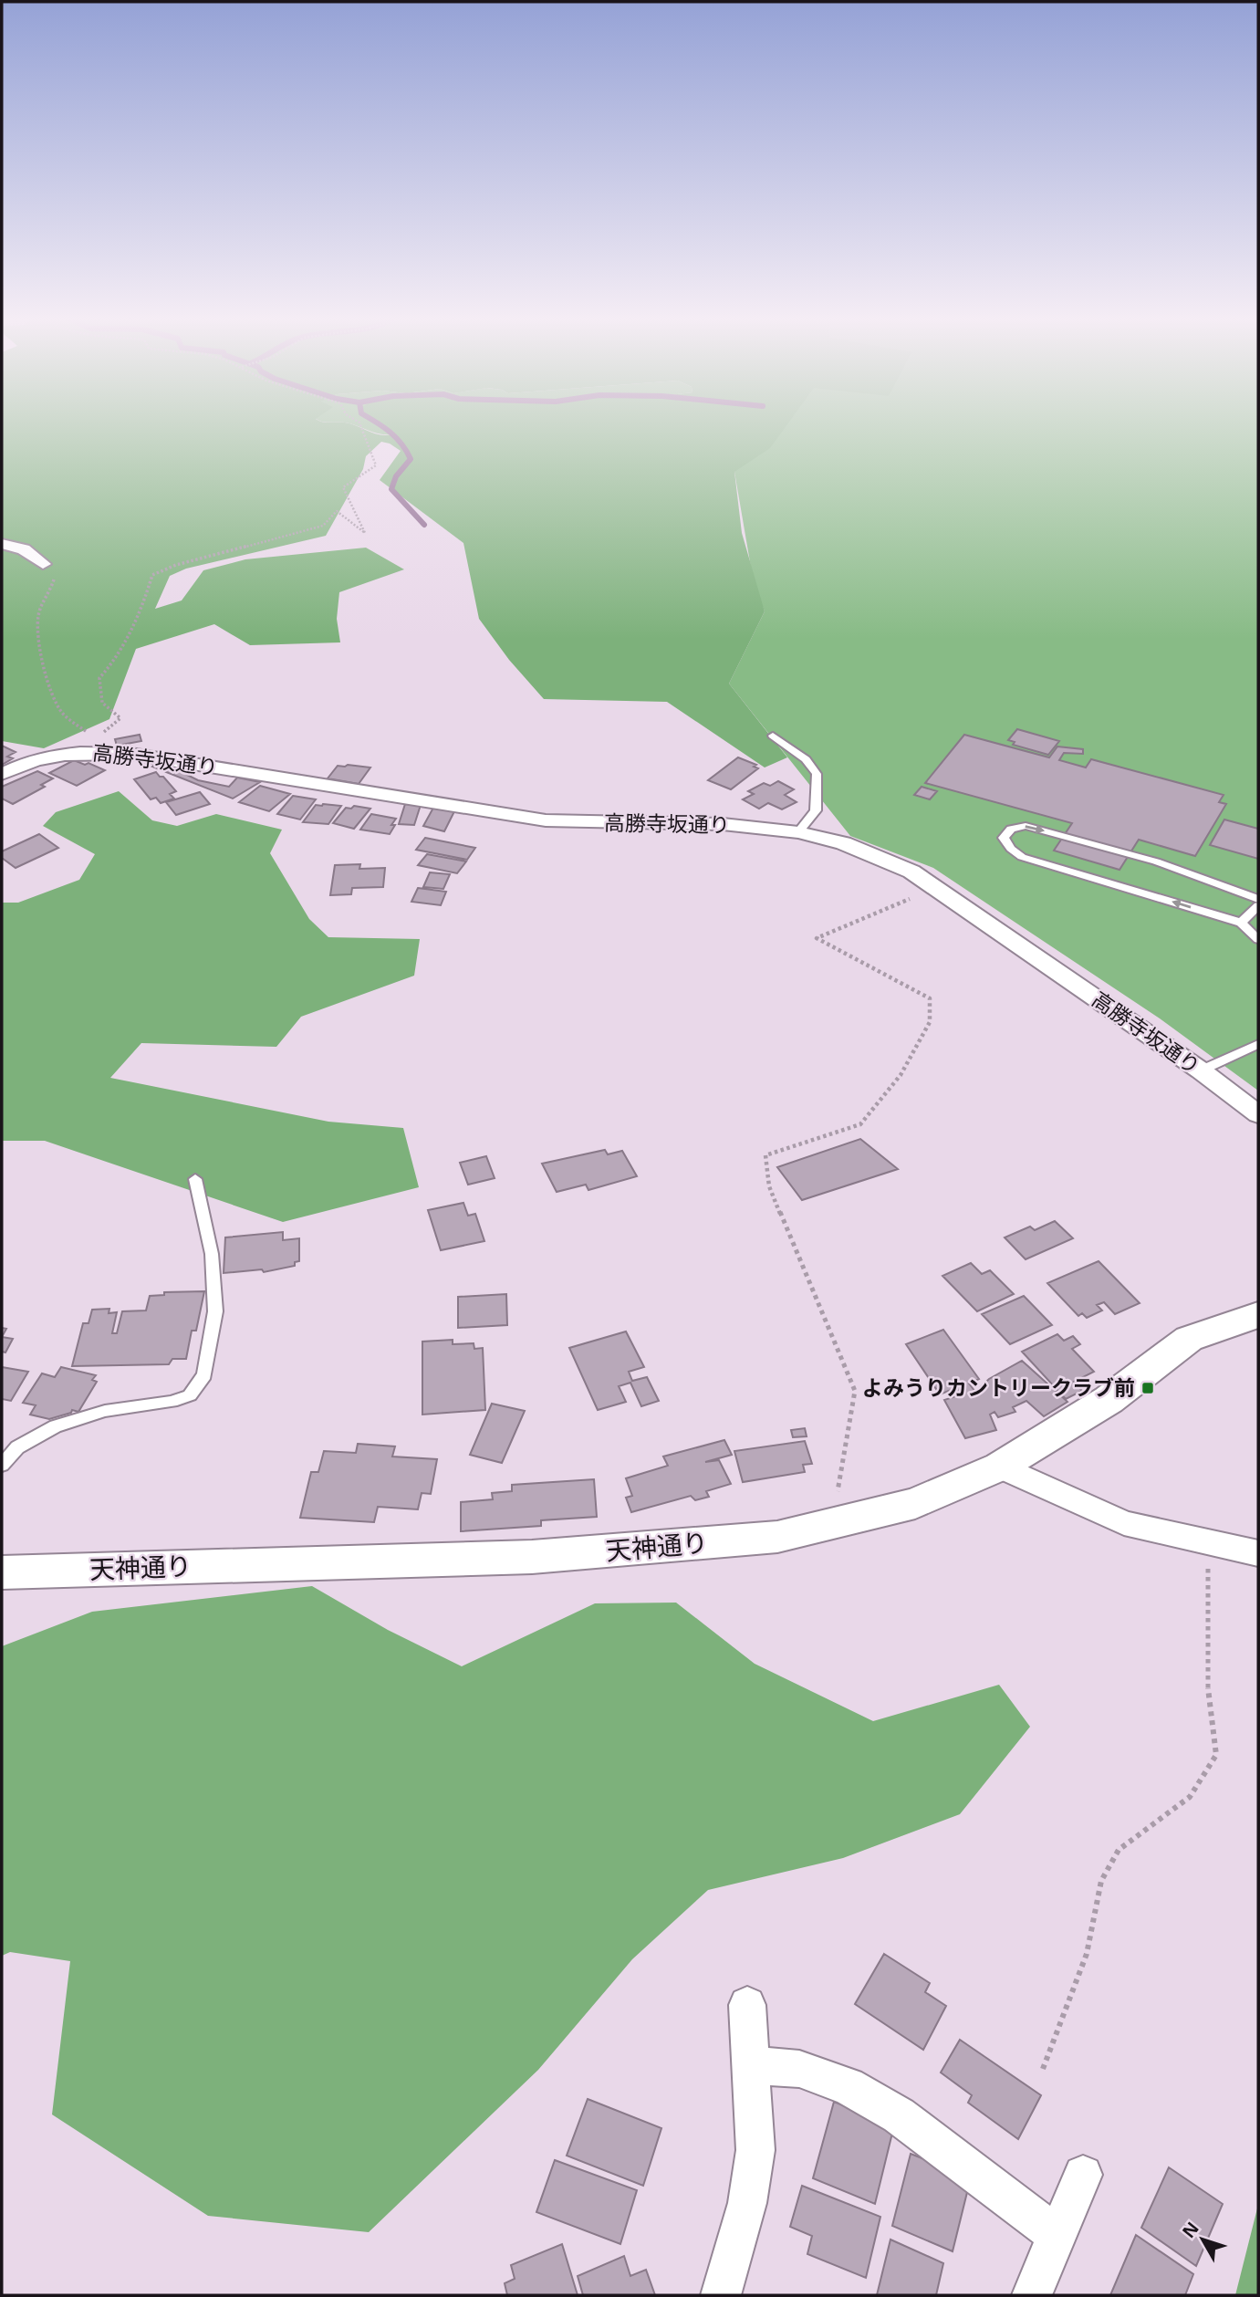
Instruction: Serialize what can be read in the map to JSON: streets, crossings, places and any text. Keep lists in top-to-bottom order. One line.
{"streets":{"street":["高勝寺坂通り","天神通り"]},"places":{"transit":["よみうりカントリークラブ前"]},"north":"top left"}
